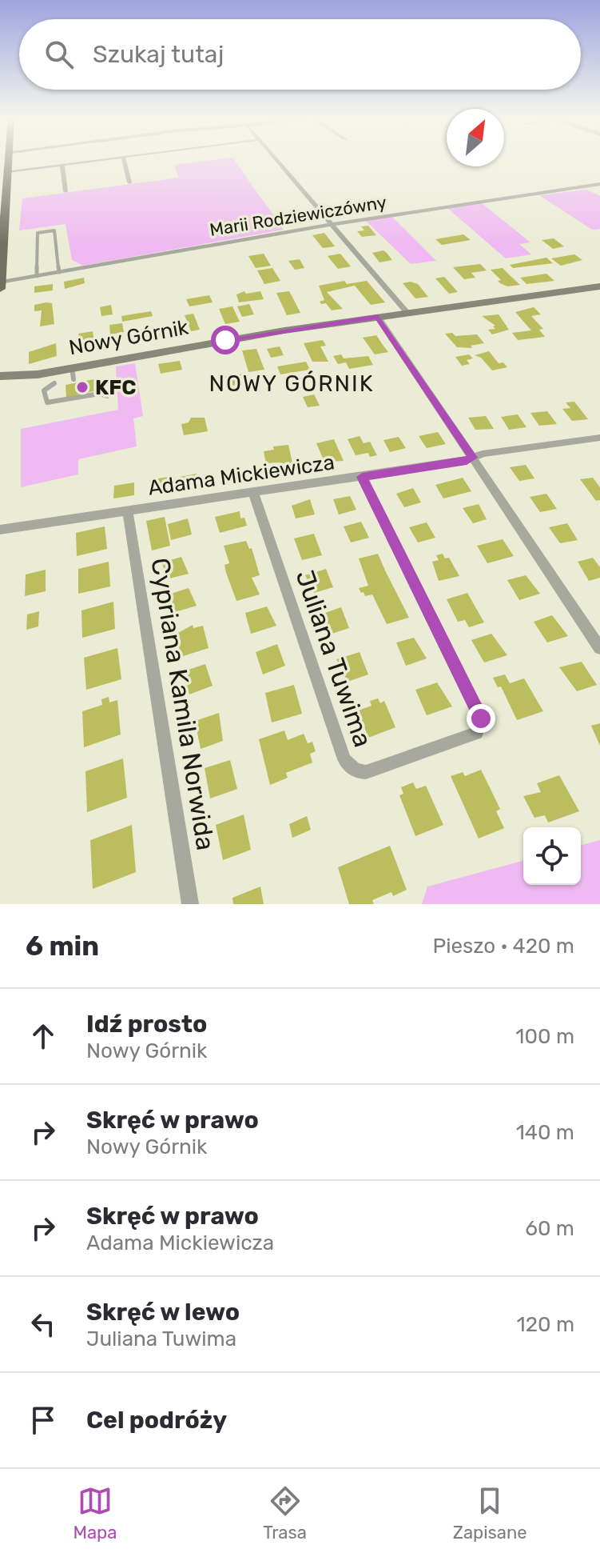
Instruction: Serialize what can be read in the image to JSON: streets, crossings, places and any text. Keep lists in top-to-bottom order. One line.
{"streets":{"street":["Marii Rodziewiczówny","Nowy Górnik","Adama Mickiewicza","Juliana Tuwima","Cypriana Kamila Norwida"]},"crossings":[["Adama Mickiewicza","Juliana Tuwima"],["Adama Mickiewicza","Cypriana Kamila Norwida"]],"districts":["NOWY GÓRNIK"],"places":["KFC"],"north":"top right","page":{"search":"Szukaj tutaj","heading":["6 min","Pieszo · 420 m"],"list":[["Idź prosto","Nowy Górnik","100 m"],["Skręć w prawo","Nowy Górnik","140 m"],["Skręć w prawo","Adama Mickiewicza","60 m"],["Skręć w lewo","Juliana Tuwima","120 m"],"Cel podróży"],"nav":["Mapa","Trasa","Zapisane"]}}
